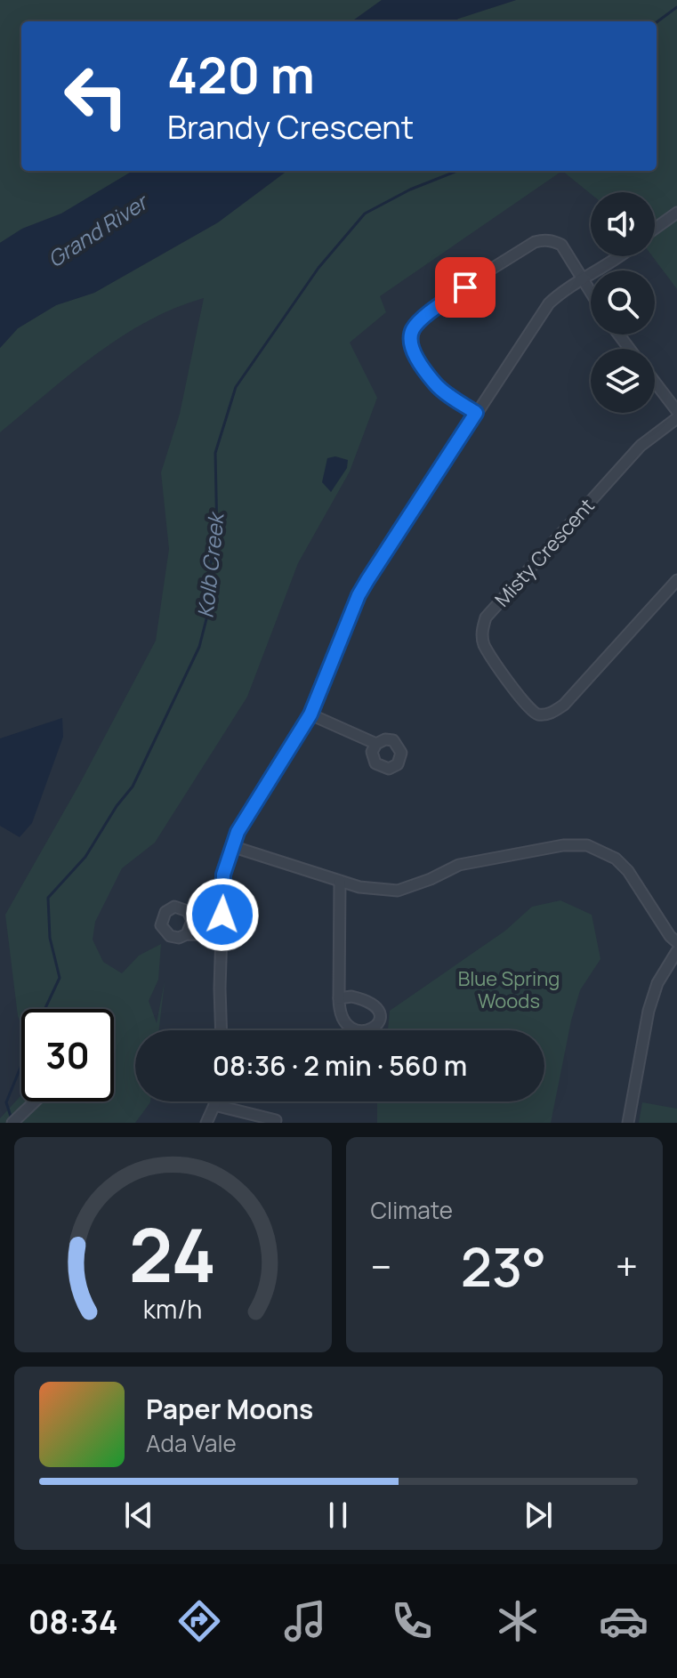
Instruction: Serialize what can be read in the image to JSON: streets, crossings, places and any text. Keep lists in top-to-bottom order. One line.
{"streets":{"street":["Misty Crescent"]},"water":["Grand River","Kolb Creek"],"parks":["Blue Spring Woods"],"page":{"turn":["420 m","Brandy Crescent"],"limit":"30","trip":"08:36 · 2 min · 560 m","tile":"Climate","heat":["−","23°","+"],"song":["Paper Moons","Ada Vale"],"tabs":"08:34","gauge":["24","km/h"]}}
